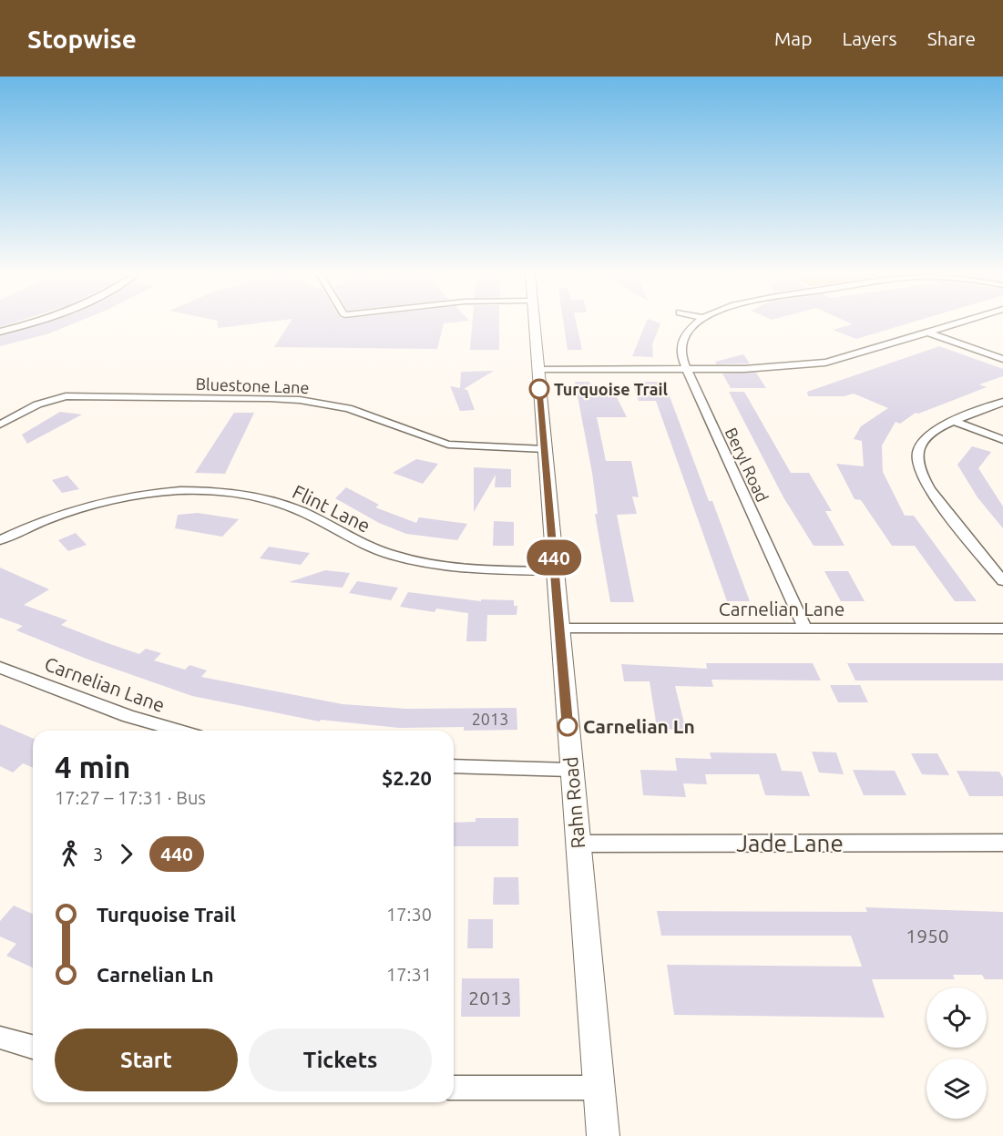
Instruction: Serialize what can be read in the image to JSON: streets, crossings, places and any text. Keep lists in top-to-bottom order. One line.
{"streets":{"street":["Bluestone Lane","Beryl Road","Flint Lane","Carnelian Lane","Rahn Road","Jade Lane"]},"crossings":[["Bluestone Lane","Rahn Road"],["Beryl Road","Carnelian Lane"],["Flint Lane","Rahn Road"],["Carnelian Lane","Rahn Road"],["Rahn Road","Jade Lane"]],"places":["Turquoise Trail","Carnelian Ln"],"lines":["bus line 440"],"house_numbers":["2013","1950","2013"],"page":{"header":"Stopwise","nav":["Map","Layers","Share"],"on_map":"440","heading":["4 min","17:27 – 17:31 · Bus","$2.20"],"legs":["3","440"],"list":[{"name":"Turquoise Trail","value":"17:30"},{"name":"Carnelian Ln","value":"17:31"}],"buttons":["Start","Tickets"]}}
